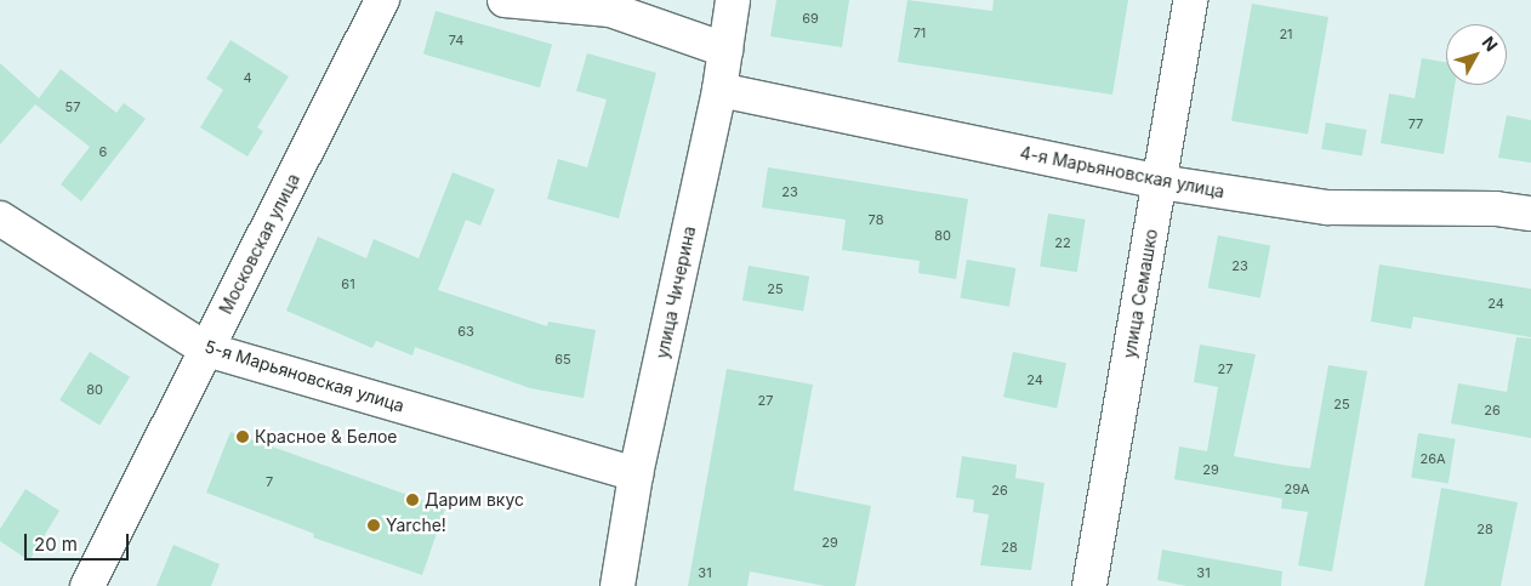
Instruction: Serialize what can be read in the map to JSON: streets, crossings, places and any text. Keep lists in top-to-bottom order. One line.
{"streets":{"street":["4-я Марьяновская улица","Московская улица","улица Чичерина","улица Семашко","5-я Марьяновская улица"]},"crossings":[["4-я Марьяновская улица","улица Чичерина"],["4-я Марьяновская улица","улица Семашко"],["Московская улица","5-я Марьяновская улица"],["улица Чичерина","5-я Марьяновская улица"]],"places":["Красное & Белое","Дарим вкус","Yarche!"],"house_numbers":["69","71","21","74","4","57","77","6","23","78","80","22","23","61","25","24","63","65","27","24","80","27","25","26","26А","29","7","29А","26","28","29","28","31","31"],"scale_bar":"20 m","north":"top right"}
